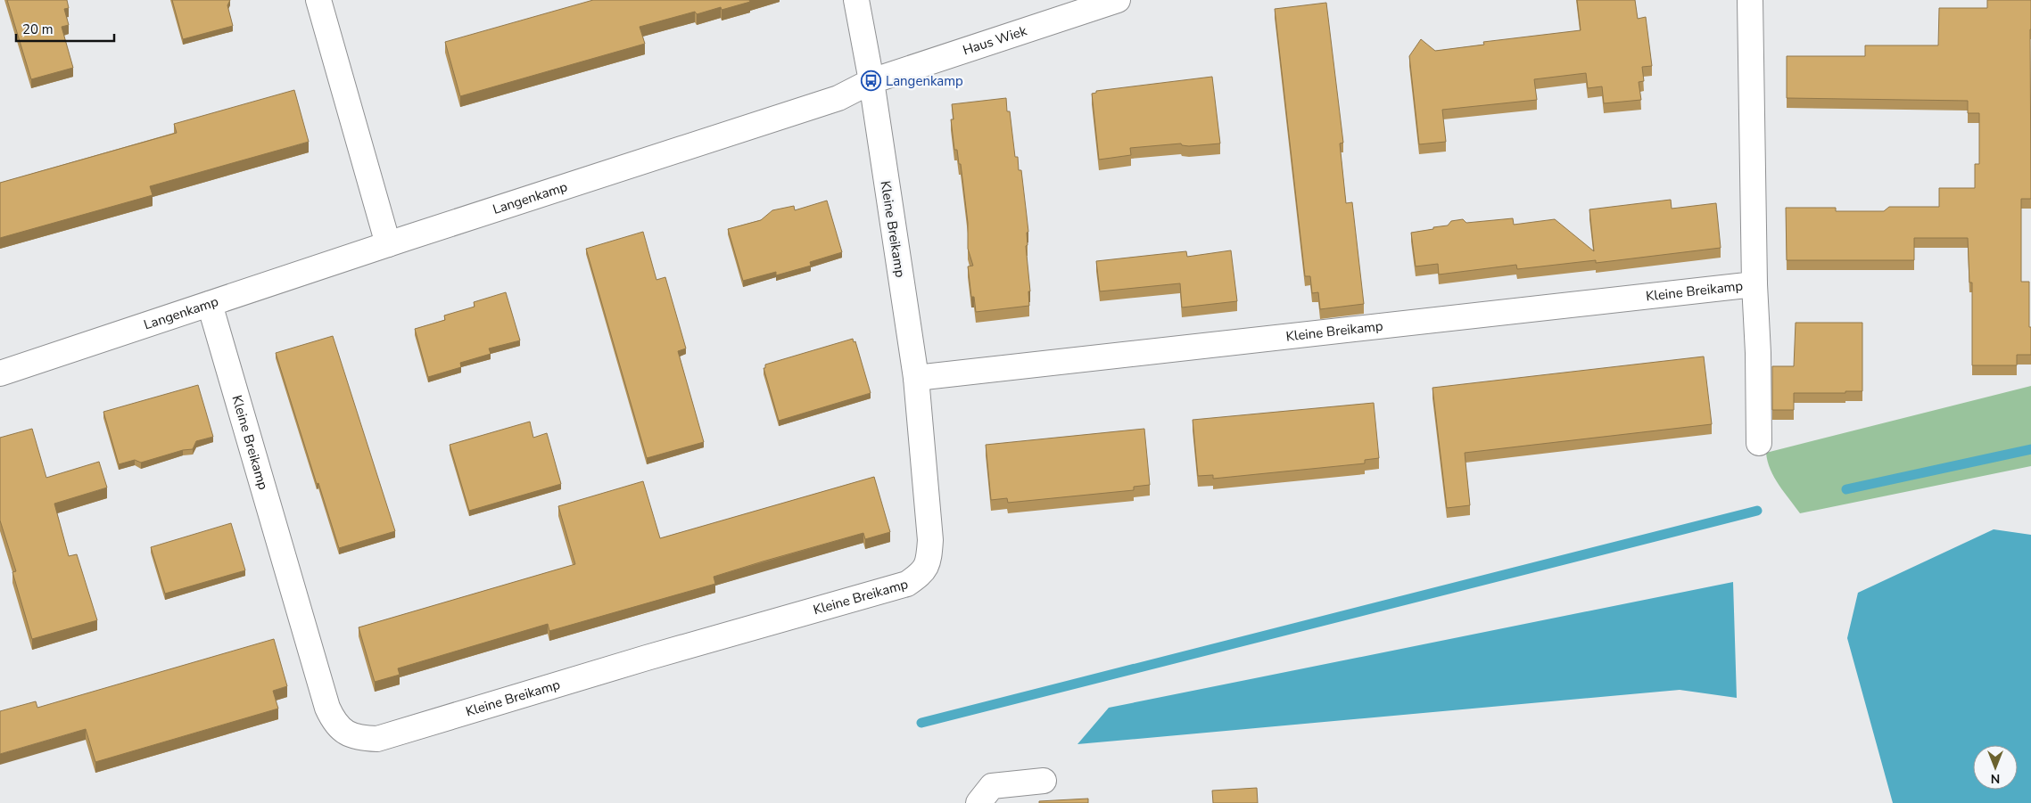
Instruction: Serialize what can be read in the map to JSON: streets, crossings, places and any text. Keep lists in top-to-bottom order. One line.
{"streets":{"street":["Haus Wiek","Langenkamp","Kleine Breikamp"]},"crossings":[["Haus Wiek","Langenkamp"],["Haus Wiek","Kleine Breikamp"],["Langenkamp","Kleine Breikamp"]],"places":{"bus stop":["Langenkamp"]},"scale_bar":"20 m","north":"bottom"}
